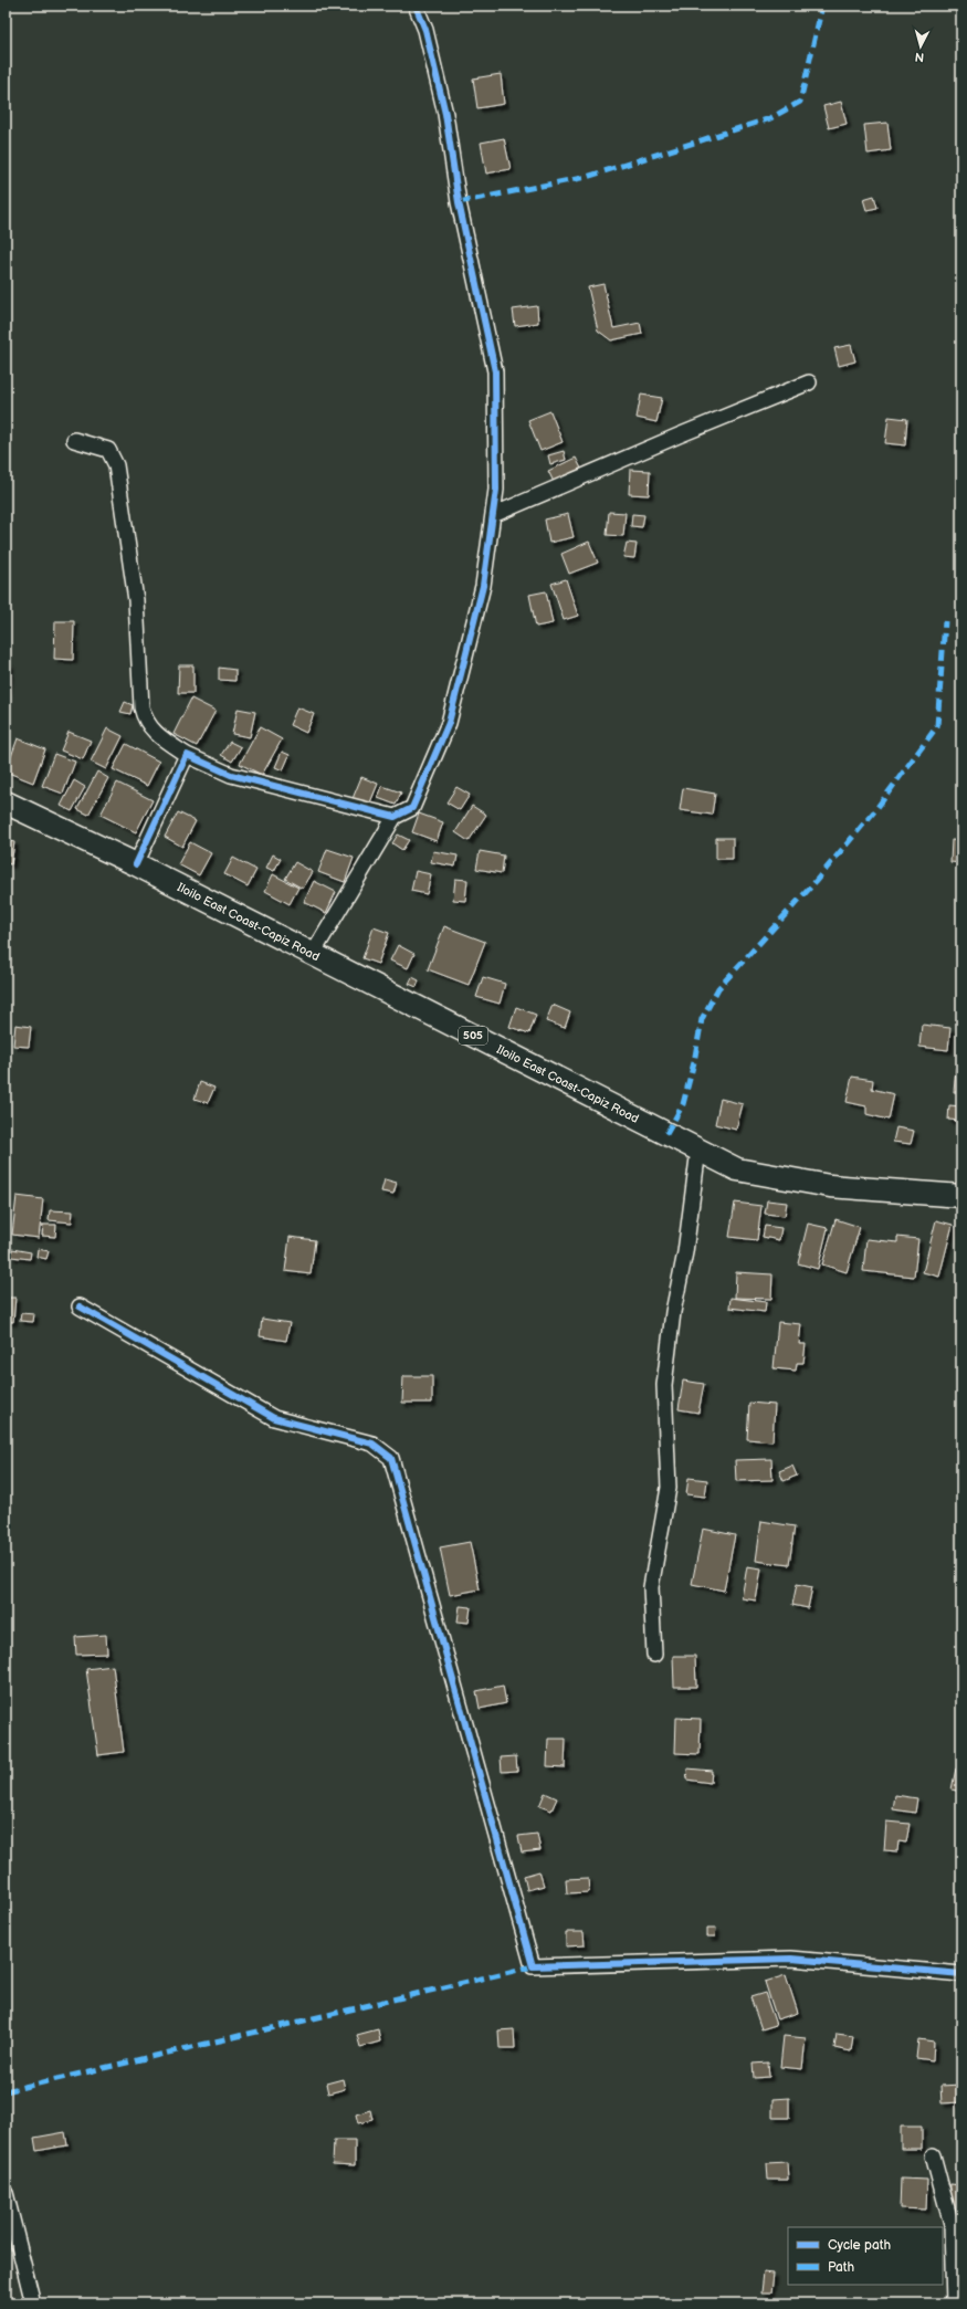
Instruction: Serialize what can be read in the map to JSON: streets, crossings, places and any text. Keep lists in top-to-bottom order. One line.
{"streets":{"main road":["Iloilo East Coast-Capiz Road","505"]},"legend":["Cycle path","Path"],"north":"bottom"}
